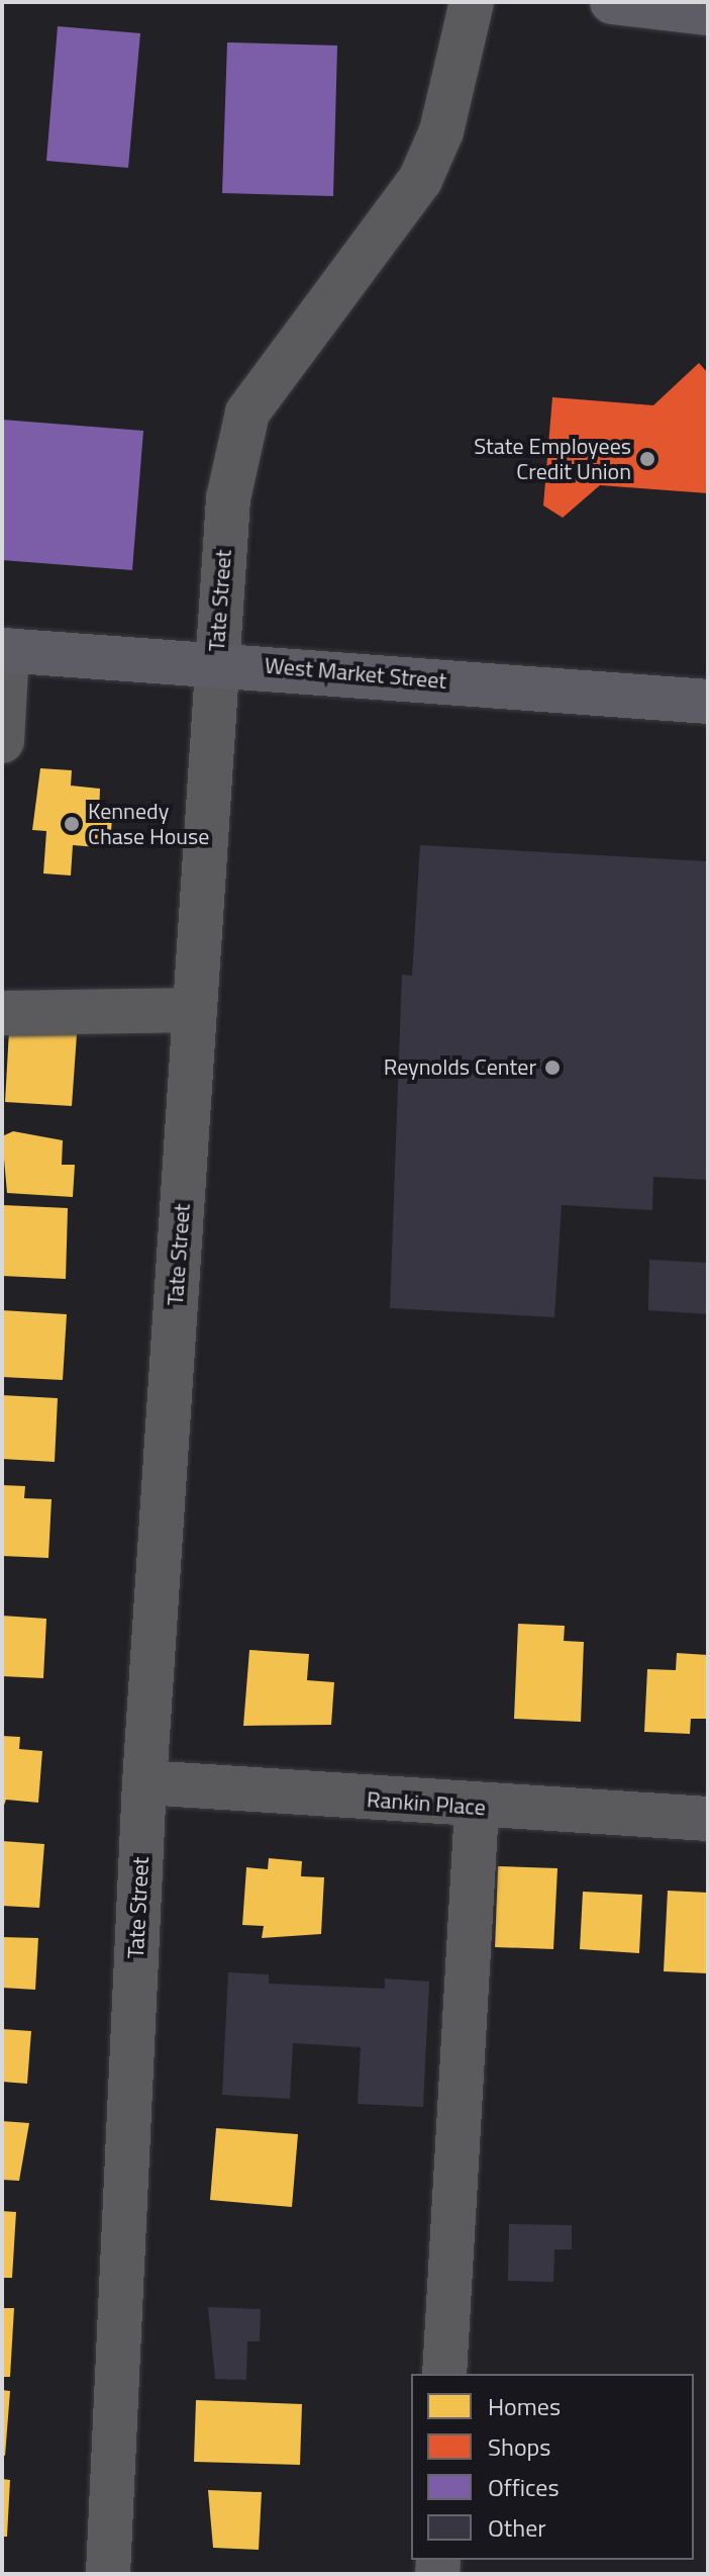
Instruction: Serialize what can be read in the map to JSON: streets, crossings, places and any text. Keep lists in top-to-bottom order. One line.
{"streets":{"main road":["West Market Street"],"street":["Tate Street","Rankin Place"]},"crossings":[["Tate Street","West Market Street"],["Tate Street","Rankin Place"]],"places":["State Employees Credit Union","Kennedy Chase House","Reynolds Center"],"legend":["Homes","Shops","Offices","Other"]}
